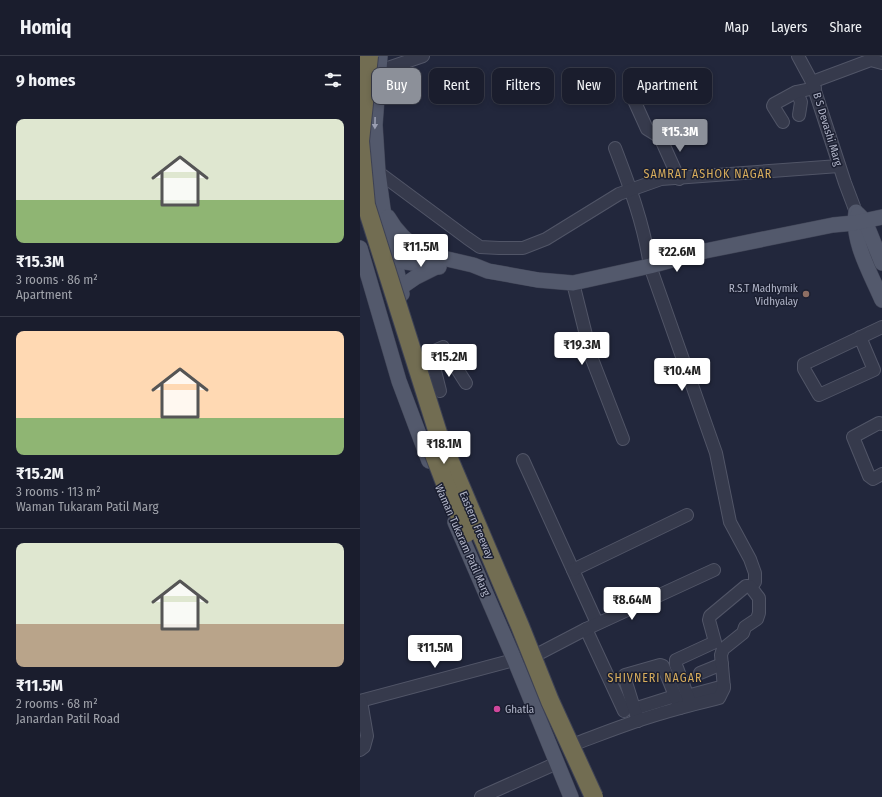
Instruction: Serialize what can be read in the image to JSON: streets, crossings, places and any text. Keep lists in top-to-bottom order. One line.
{"streets":{"highway":["Eastern Freeway"],"main road":["B S Devashi Marg","Waman Tukaram Patil Marg"]},"districts":["SAMRAT ASHOK NAGAR","SHIVNERI NAGAR"],"places":["R.S.T Madhymik Vidhyalay","Ghatla"],"page":{"header":"Homiq","nav":["Map","Layers","Share"],"heading":"9 homes","chip":["Buy","Rent","Filters","New","Apartment"],"list":[{"name":"₹15.3M","note":"3 rooms · 86 m² · Apartment"},{"name":"₹15.2M","note":"3 rooms · 113 m² · Waman Tukaram Patil Marg"},{"name":"₹11.5M","note":"2 rooms · 68 m² · Janardan Patil Road"}],"price":["₹15.3M","₹11.5M","₹22.6M","₹19.3M","₹15.2M","₹10.4M","₹18.1M","₹8.64M","₹11.5M"]}}
